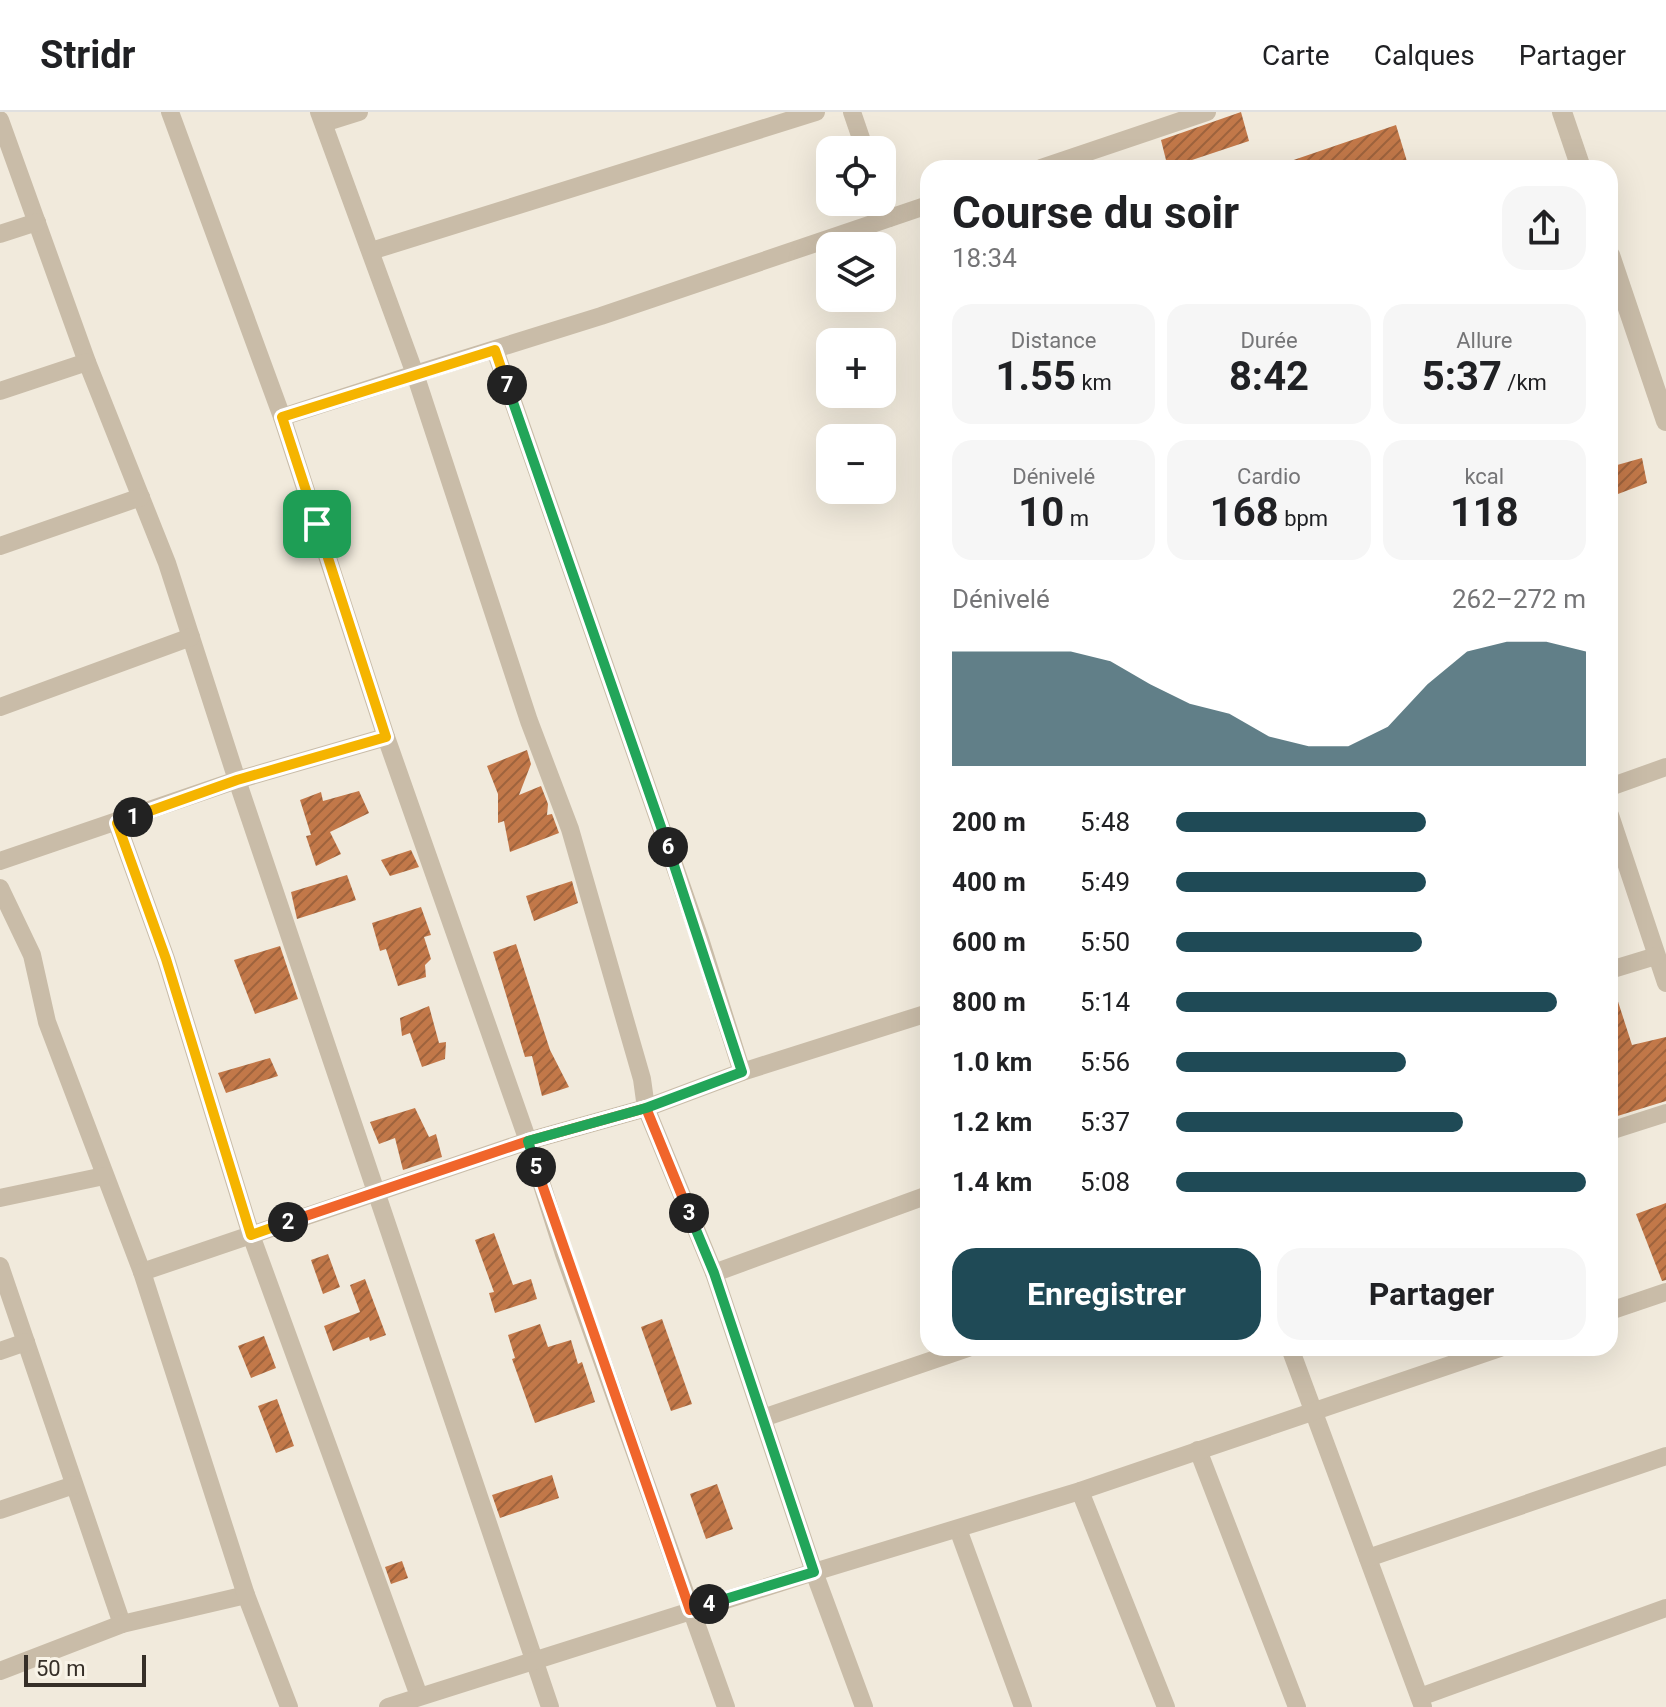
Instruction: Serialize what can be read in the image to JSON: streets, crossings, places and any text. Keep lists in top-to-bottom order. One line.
{"scale_bar":"50 m","page":{"header":"Stridr","nav":["Carte","Calques","Partager"],"map_buttons":["+","−"],"heading":["Course du soir","18:34"],"stats":[["Distance","1.55 km"],["Durée","8:42"],["Allure","5:37 /km"],["Dénivelé","10 m"],["Cardio","168 bpm"],["kcal","118"]],"pins":["7","1","6","5","3","2","4"],"chart":["Dénivelé","262–272 m"],"list":[{"name":"200 m","note":"5:48"},{"name":"400 m","note":"5:49"},{"name":"600 m","note":"5:50"},{"name":"800 m","note":"5:14"},{"name":"1.0 km","note":"5:56"},{"name":"1.2 km","note":"5:37"},{"name":"1.4 km","note":"5:08"}],"buttons":["Enregistrer","Partager"],"scale":"50 m"}}
